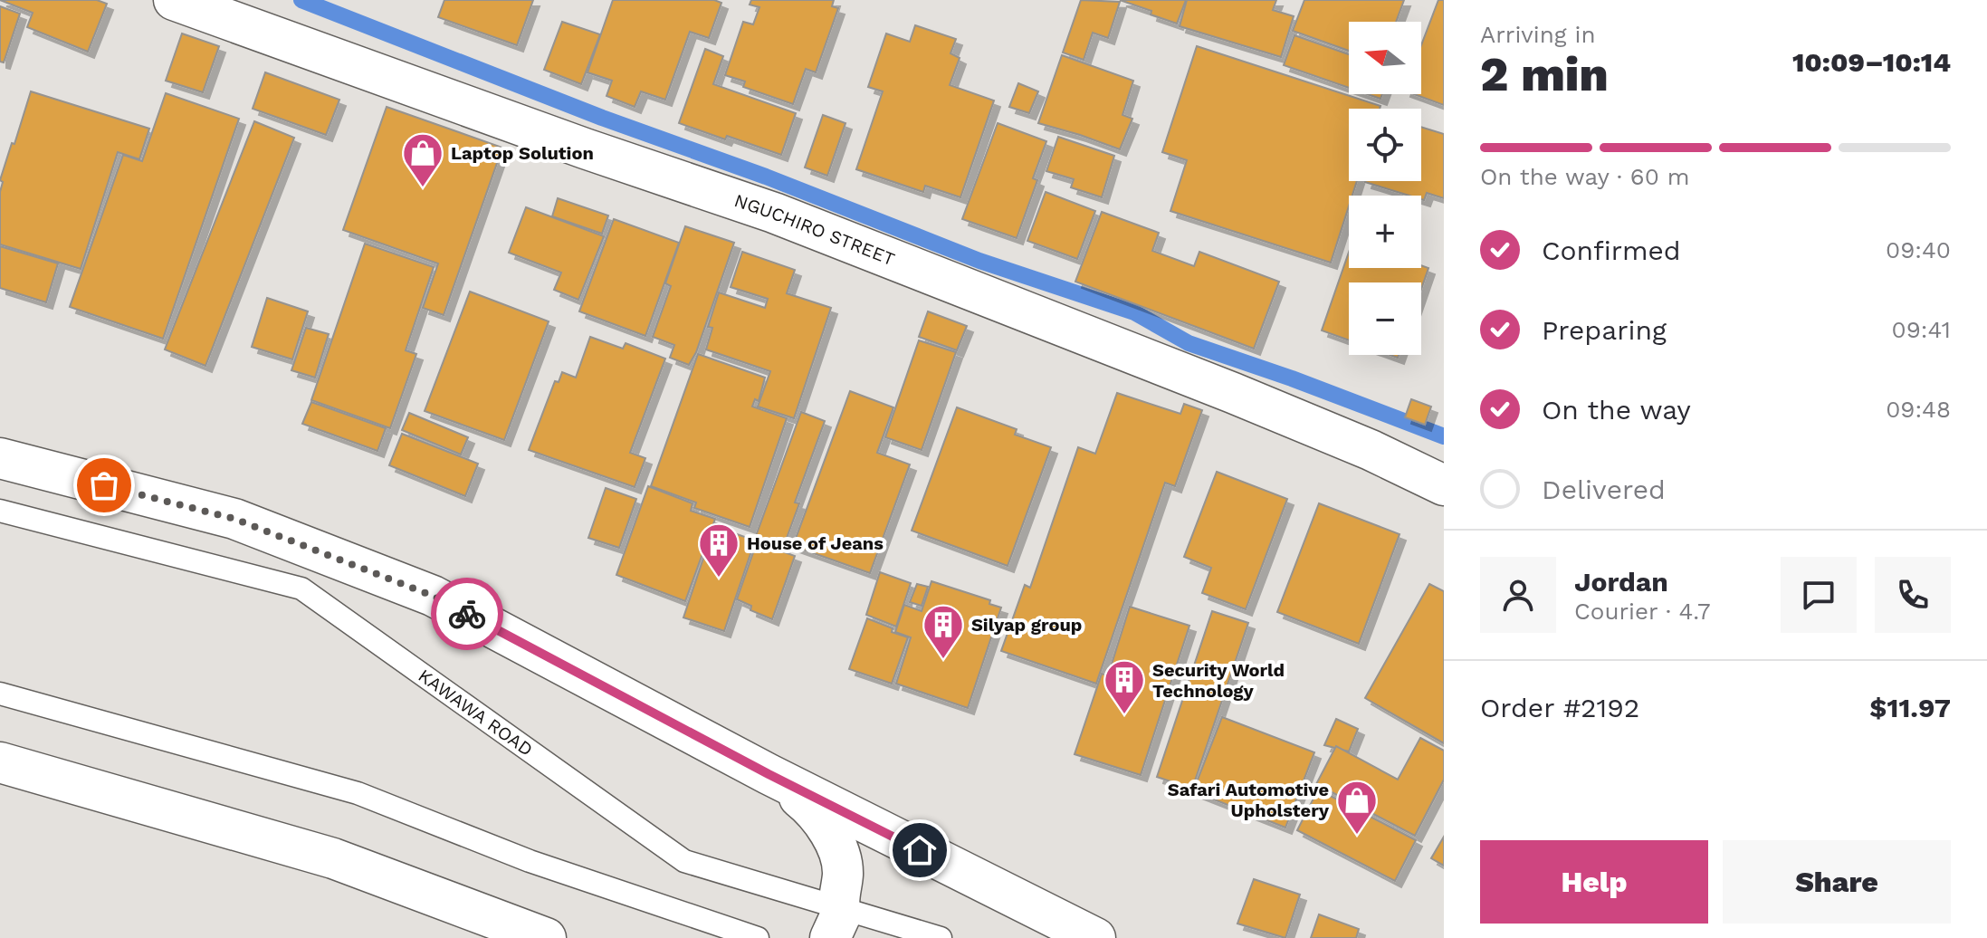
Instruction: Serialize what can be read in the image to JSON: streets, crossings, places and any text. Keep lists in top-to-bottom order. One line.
{"streets":{"main road":["NGUCHIRO STREET"],"lane":["KAWAWA ROAD"]},"places":{"shop":["Laptop Solution","Safari Automotive Upholstery"],"building":["House of Jeans","Silyap group","Security World Technology"]},"north":"left","page":{"heading":["2 min","Arriving in","10:09–10:14"],"panel":["Jordan","Courier · 4.7","Order #2192","$11.97"],"map_buttons":["+","−"],"bar":"On the way · 60 m","list":[["Confirmed","09:40"],["Preparing","09:41"],["On the way","09:48"],"Delivered"],"buttons":["Help","Share"]}}
